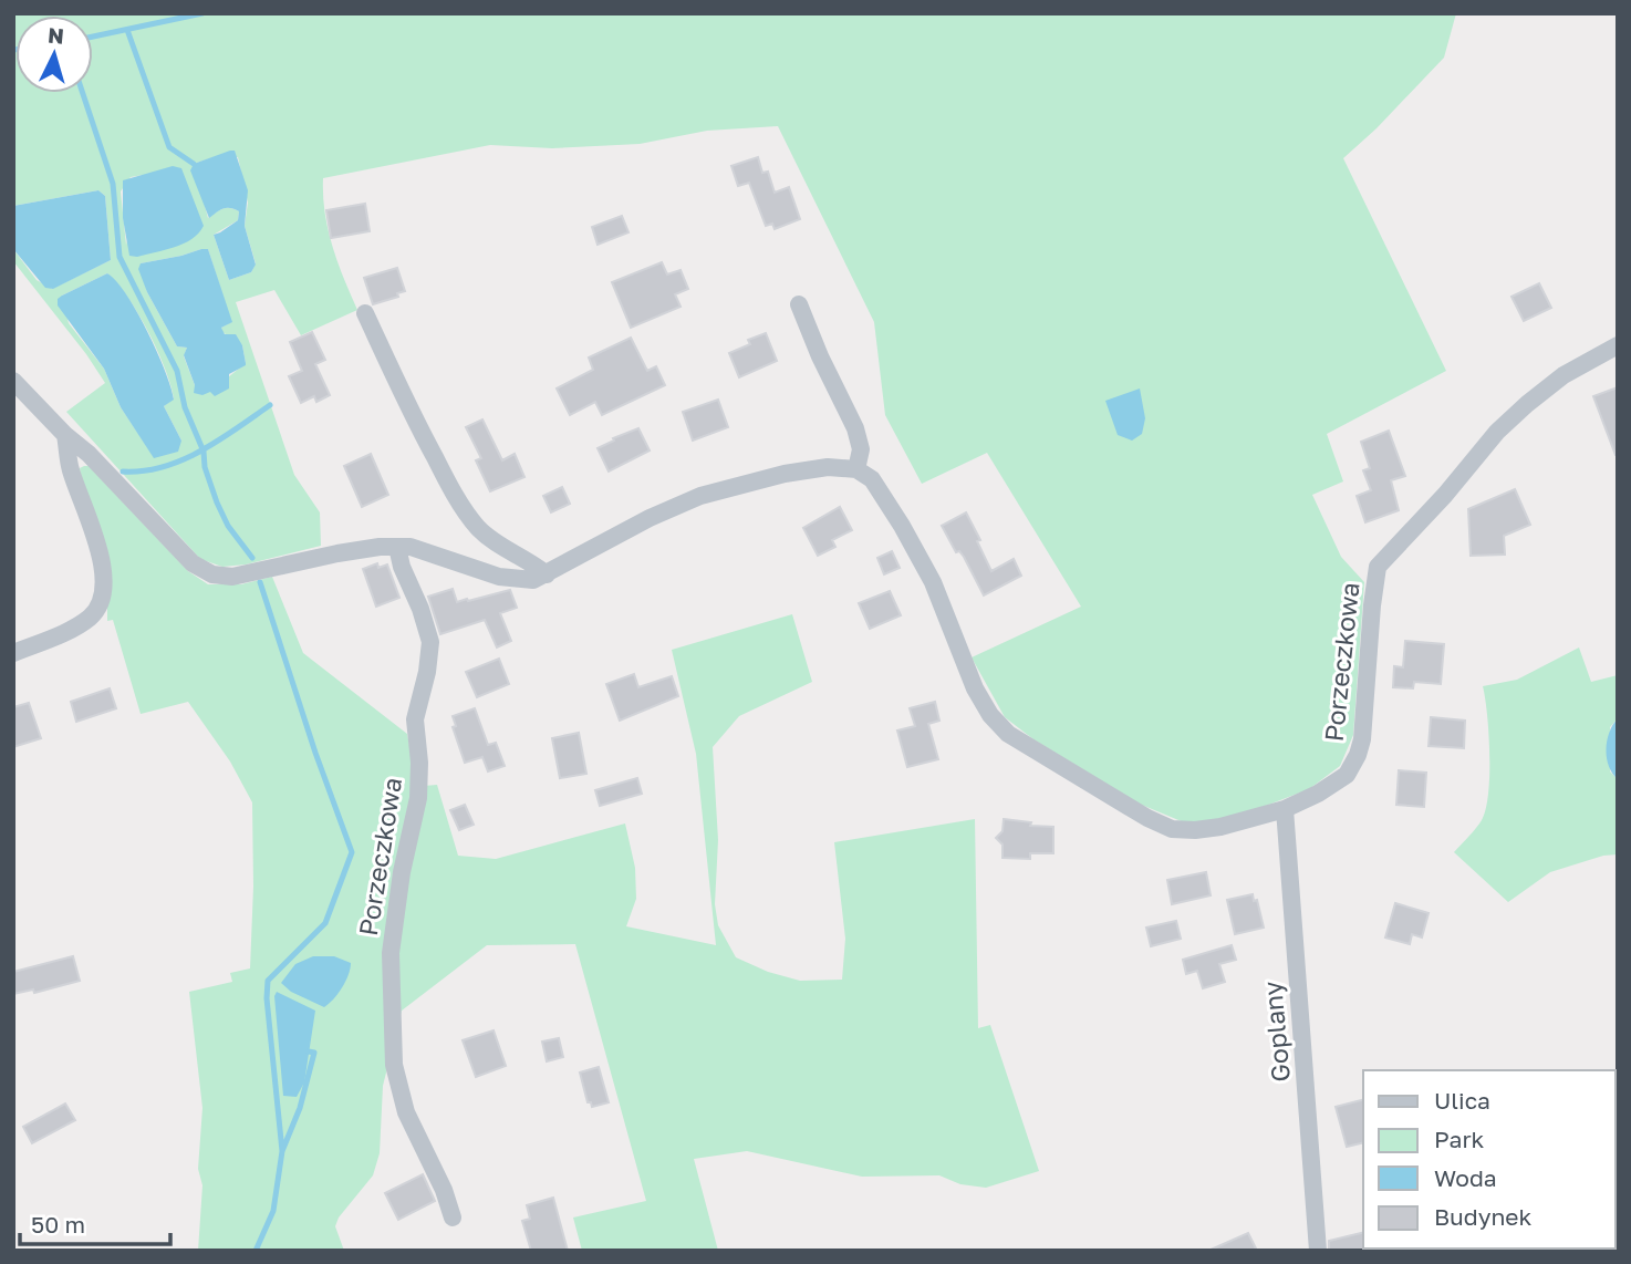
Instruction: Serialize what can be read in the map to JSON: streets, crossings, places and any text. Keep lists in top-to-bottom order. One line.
{"streets":{"street":["Porzeczkowa","Goplany"]},"crossings":[["Porzeczkowa","Goplany"]],"legend":["Ulica","Park","Woda","Budynek"],"scale_bar":"50 m","north":"top"}
